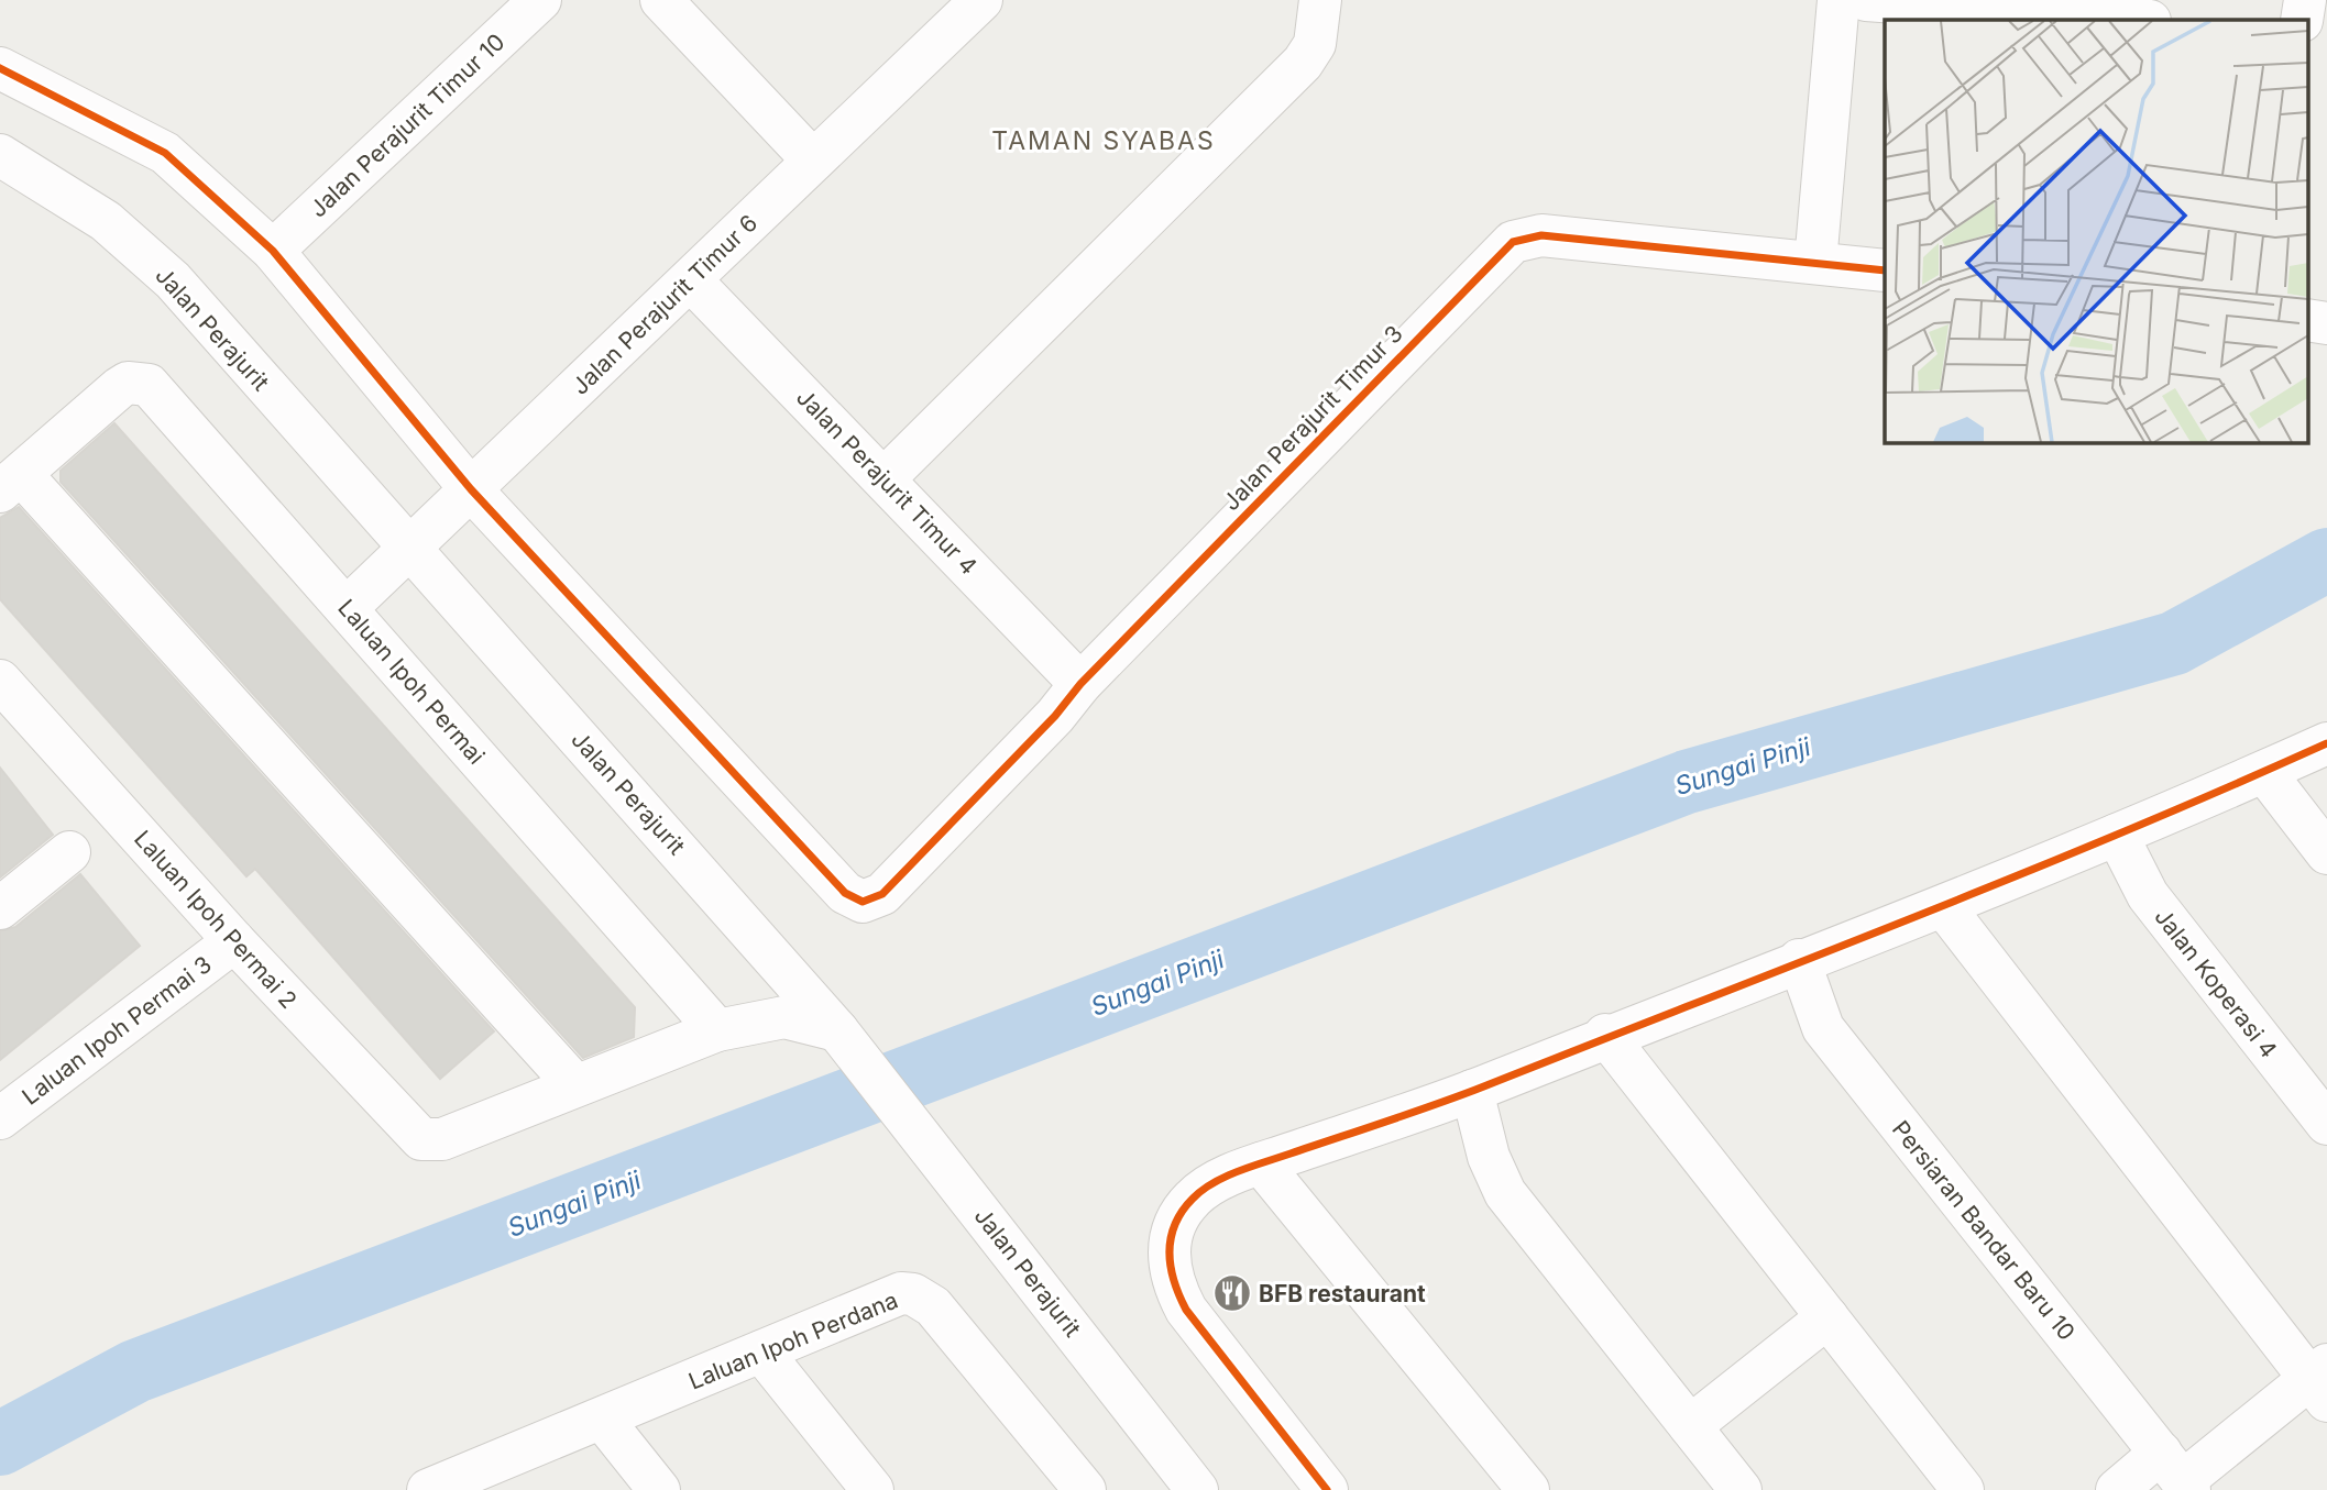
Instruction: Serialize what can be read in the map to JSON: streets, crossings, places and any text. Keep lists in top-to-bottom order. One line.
{"streets":{"street":["Jalan Perajurit Timur 10","Jalan Perajurit Timur 6","Jalan Perajurit","Jalan Perajurit Timur 3","Jalan Perajurit Timur 4","Laluan Ipoh Permai","Laluan Ipoh Permai 2","Jalan Koperasi 4","Laluan Ipoh Permai 3","Persiaran Bandar Baru 10","Laluan Ipoh Perdana"]},"crossings":[["Jalan Perajurit Timur 6","Jalan Perajurit"],["Jalan Perajurit Timur 6","Jalan Perajurit Timur 3"],["Jalan Perajurit Timur 6","Jalan Perajurit Timur 4"],["Jalan Perajurit Timur 6","Laluan Ipoh Permai"],["Jalan Perajurit Timur 3","Jalan Perajurit Timur 4"],["Laluan Ipoh Permai 2","Laluan Ipoh Permai 3"]],"districts":["TAMAN SYABAS"],"water":["Sungai Pinji"],"places":{"restaurant":["BFB restaurant"]}}
